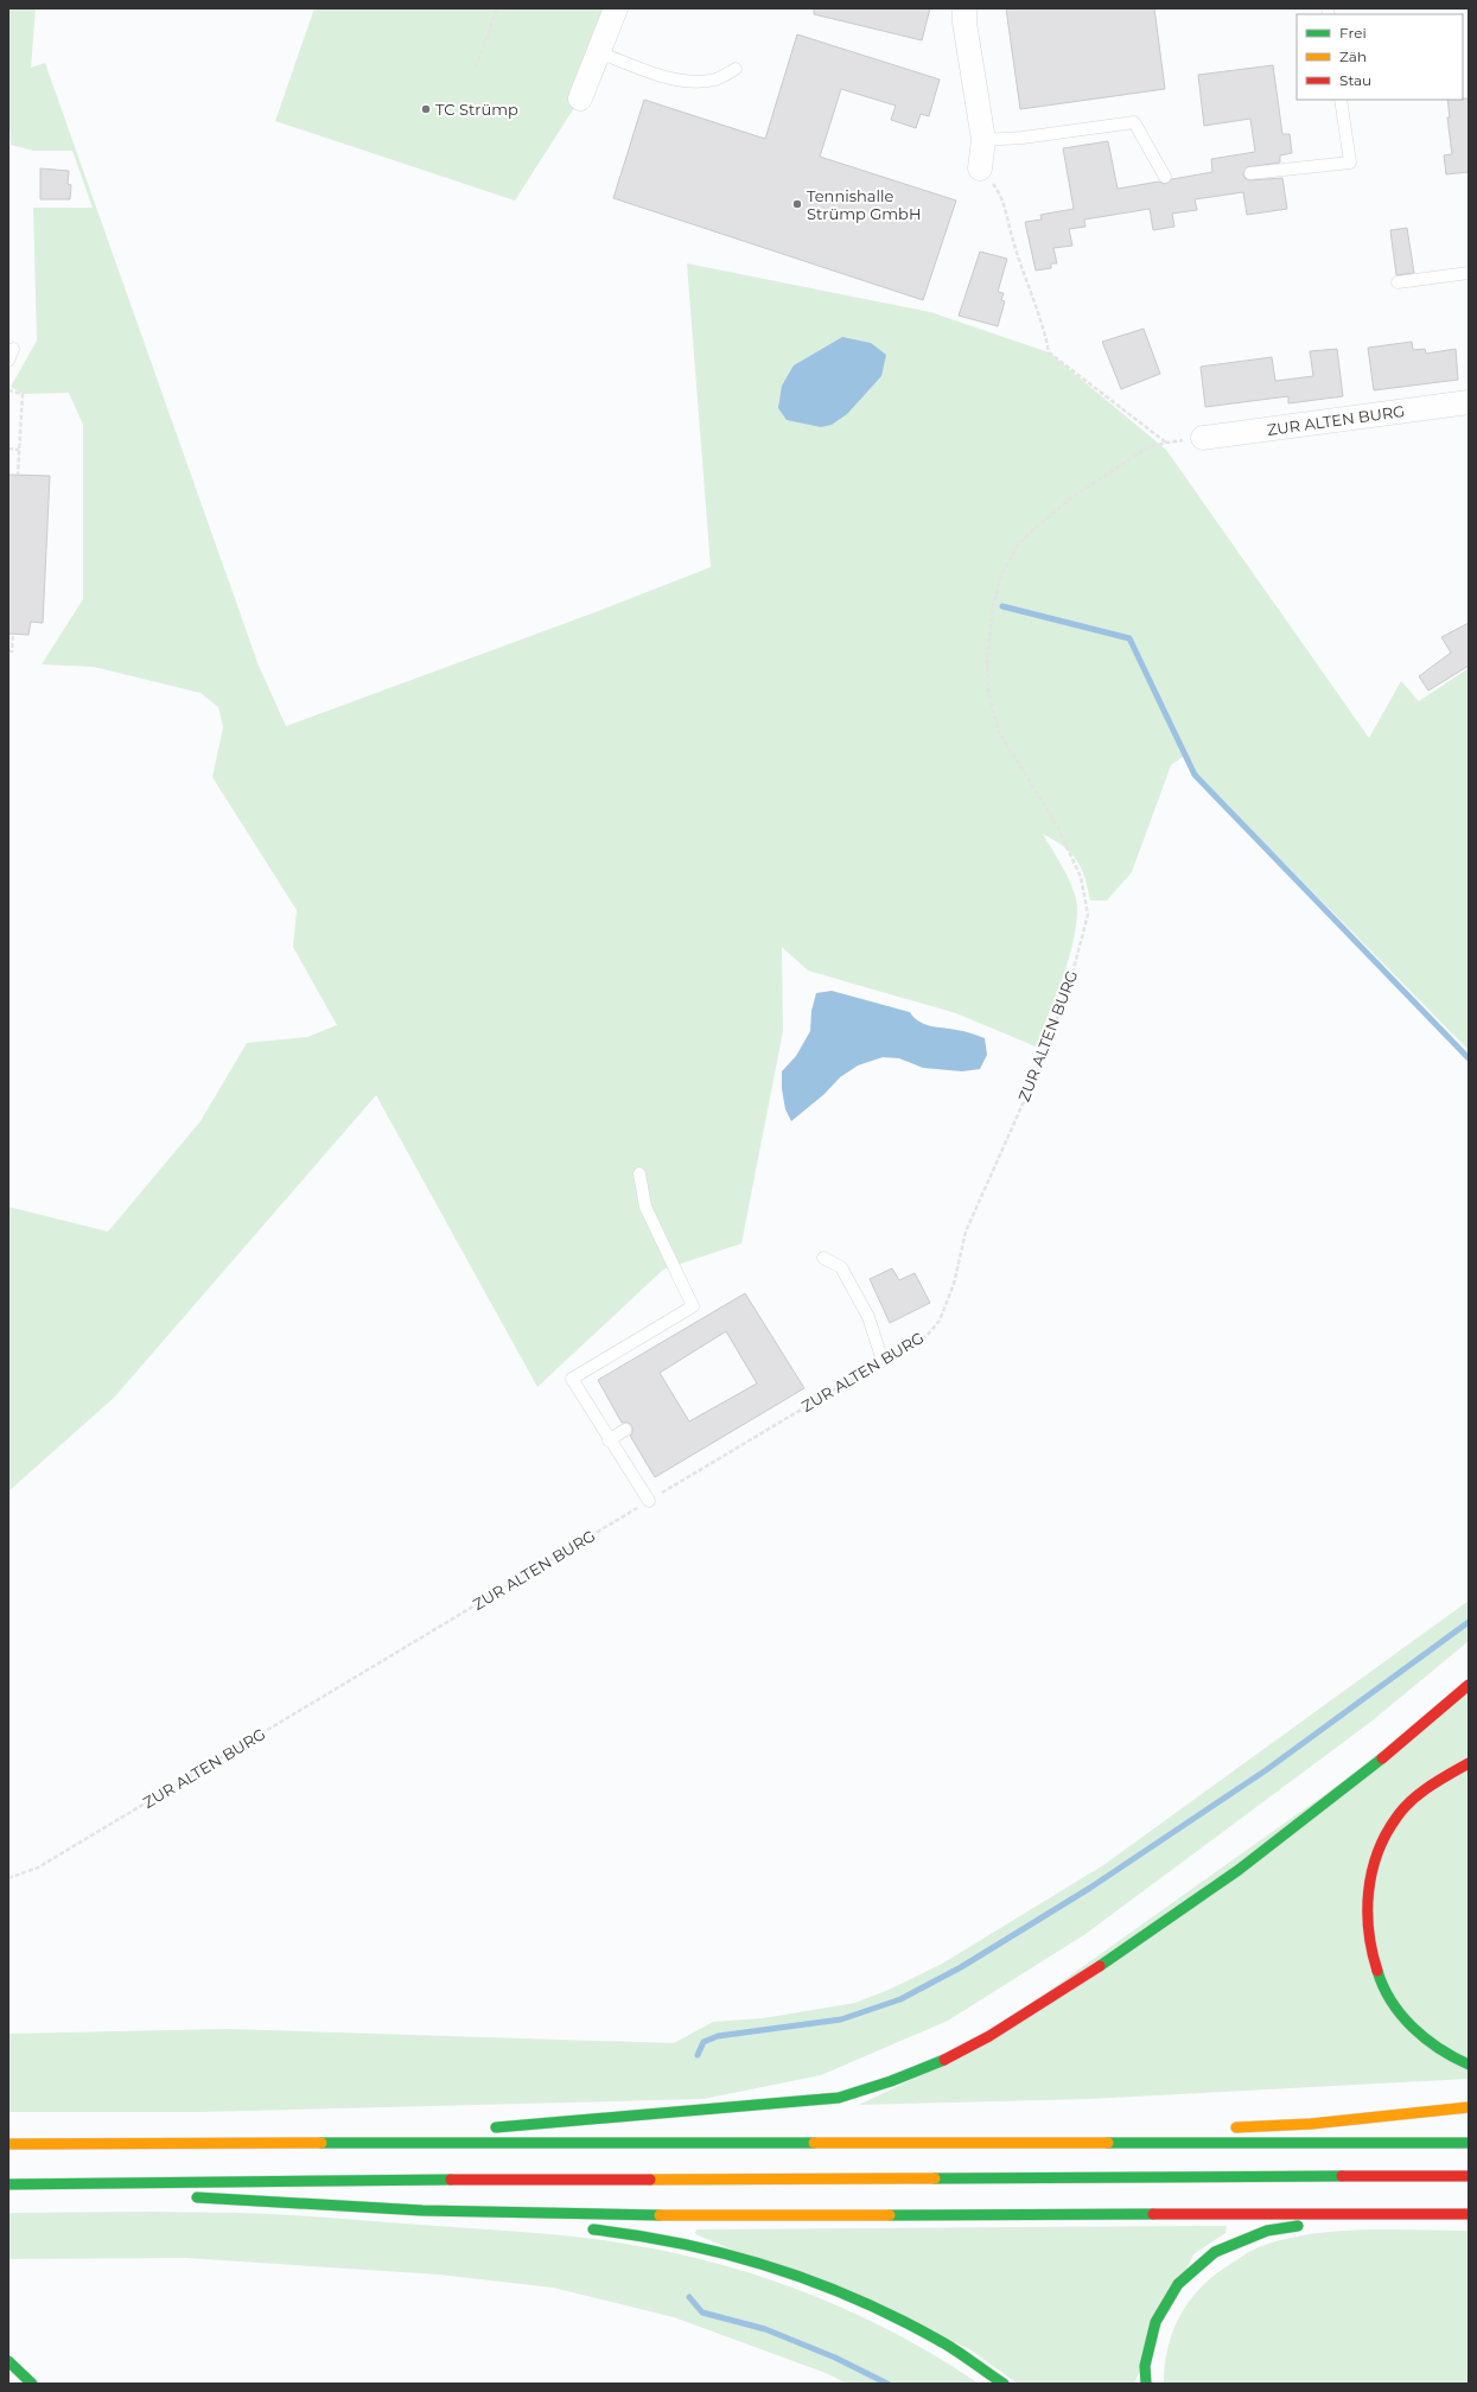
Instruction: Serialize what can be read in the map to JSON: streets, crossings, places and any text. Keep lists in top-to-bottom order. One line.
{"streets":{"street":["ZUR ALTEN BURG"]},"places":["TC Strümp","Tennishalle Strümp GmbH"],"legend":["Frei","Zäh","Stau"]}
